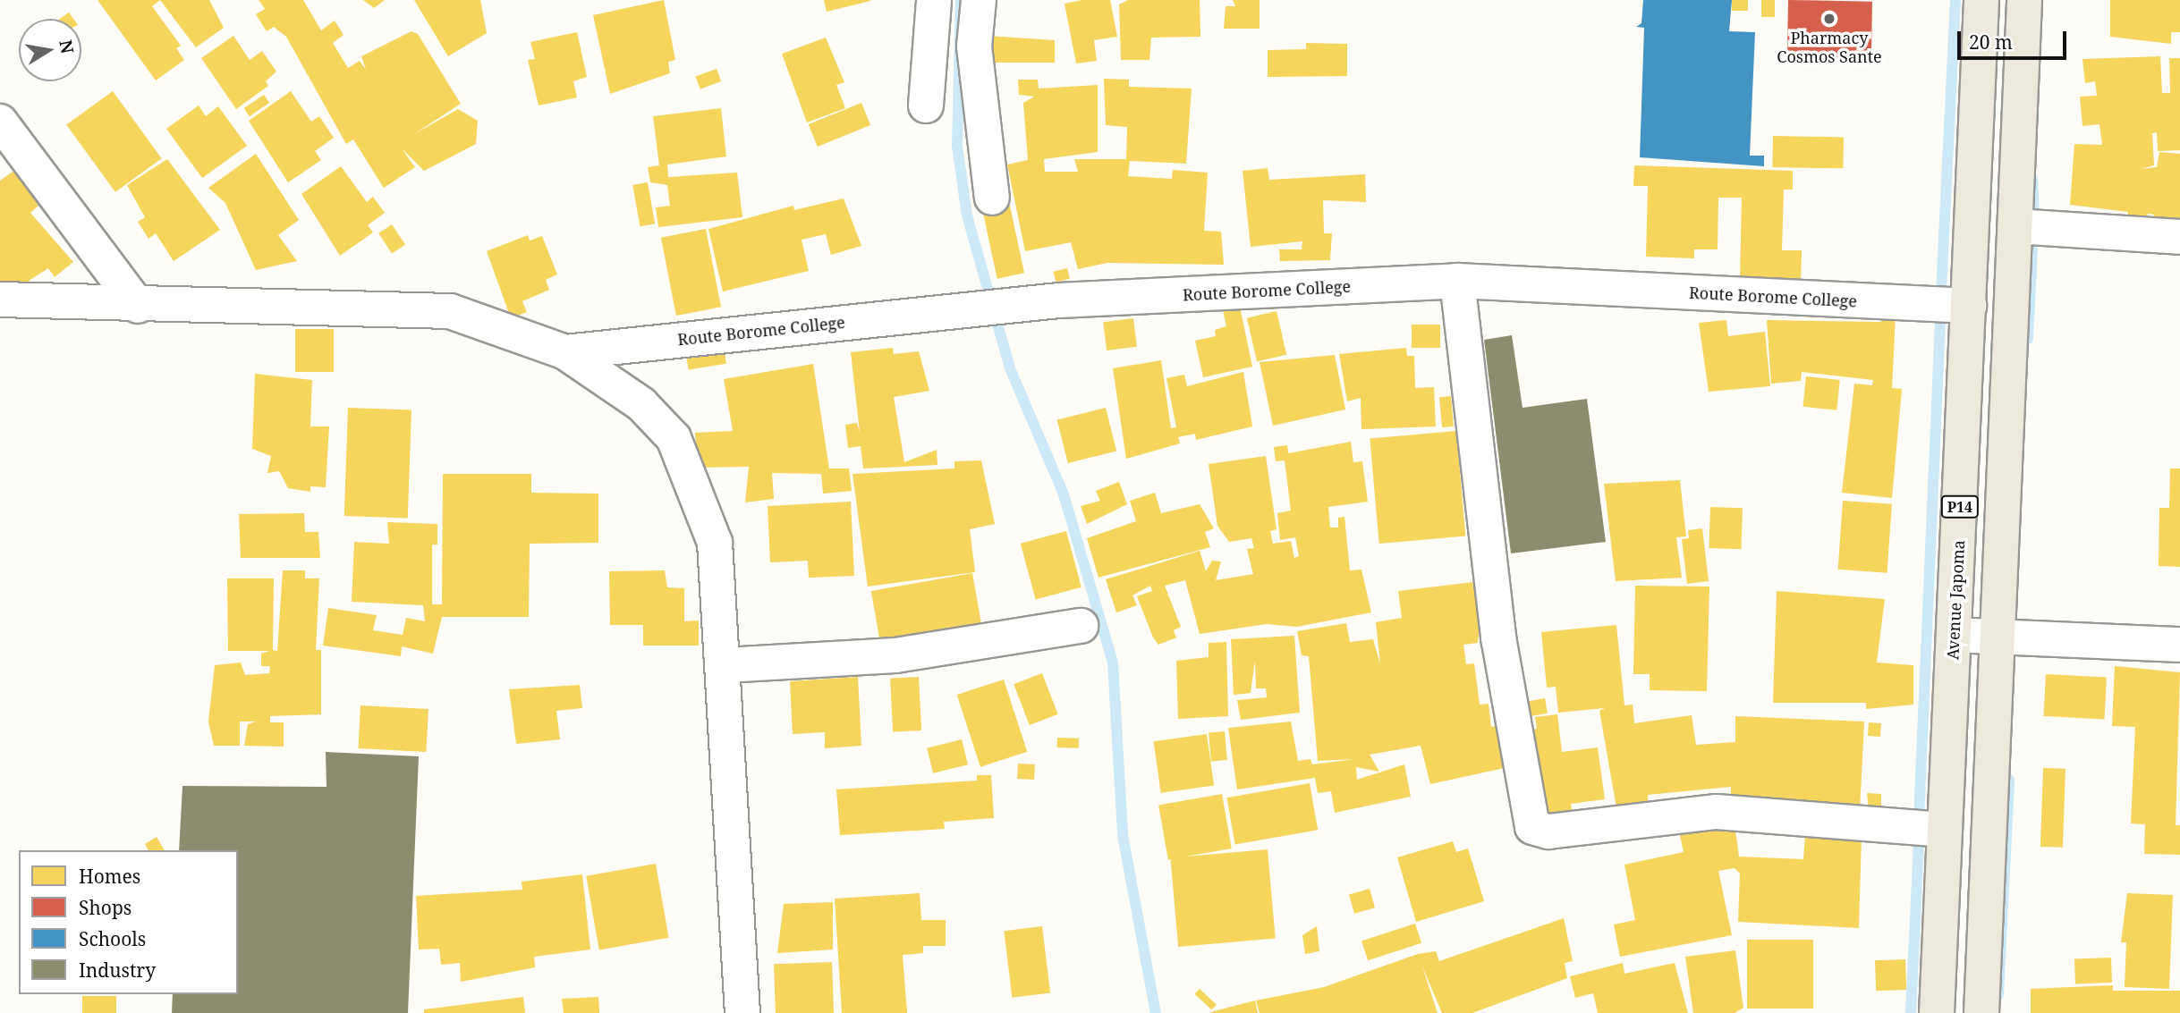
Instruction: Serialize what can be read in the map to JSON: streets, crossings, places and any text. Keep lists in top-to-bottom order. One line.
{"streets":{"main road":["P14","Avenue Japoma"],"street":["Route Borome College"]},"crossings":[["Route Borome College","Avenue Japoma"]],"places":["Pharmacy Cosmos Sante"],"legend":["Homes","Shops","Schools","Industry"],"scale_bar":"20 m","north":"right"}
